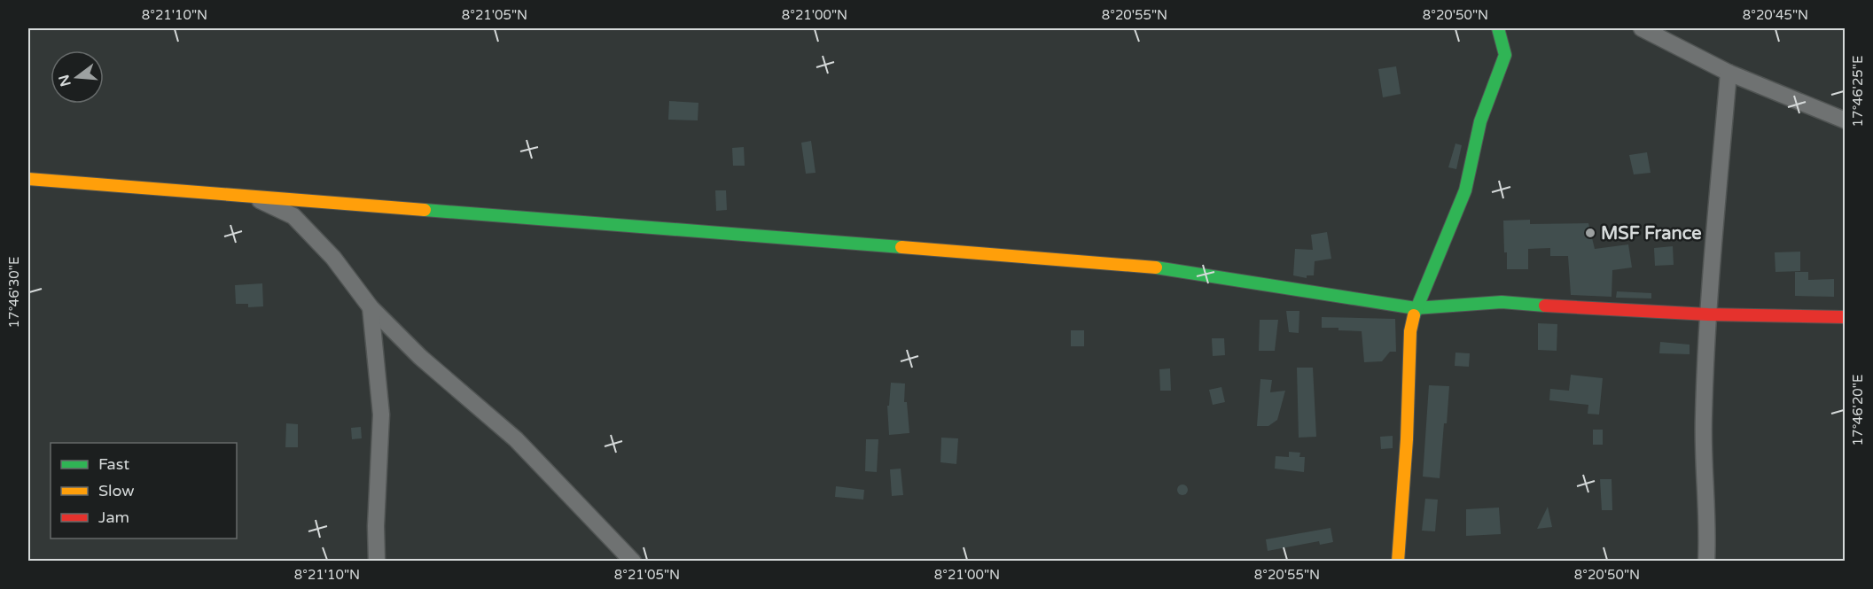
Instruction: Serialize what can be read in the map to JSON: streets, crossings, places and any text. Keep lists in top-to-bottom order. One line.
{"places":["MSF France"],"legend":["Fast","Slow","Jam"],"north":"left","coordinates":["8°21'10\"N","8°21'05\"N","8°21'00\"N","8°20'55\"N","8°20'50\"N","8°20'45\"N","17°46'25\"E","17°46'30\"E","17°46'20\"E"]}
